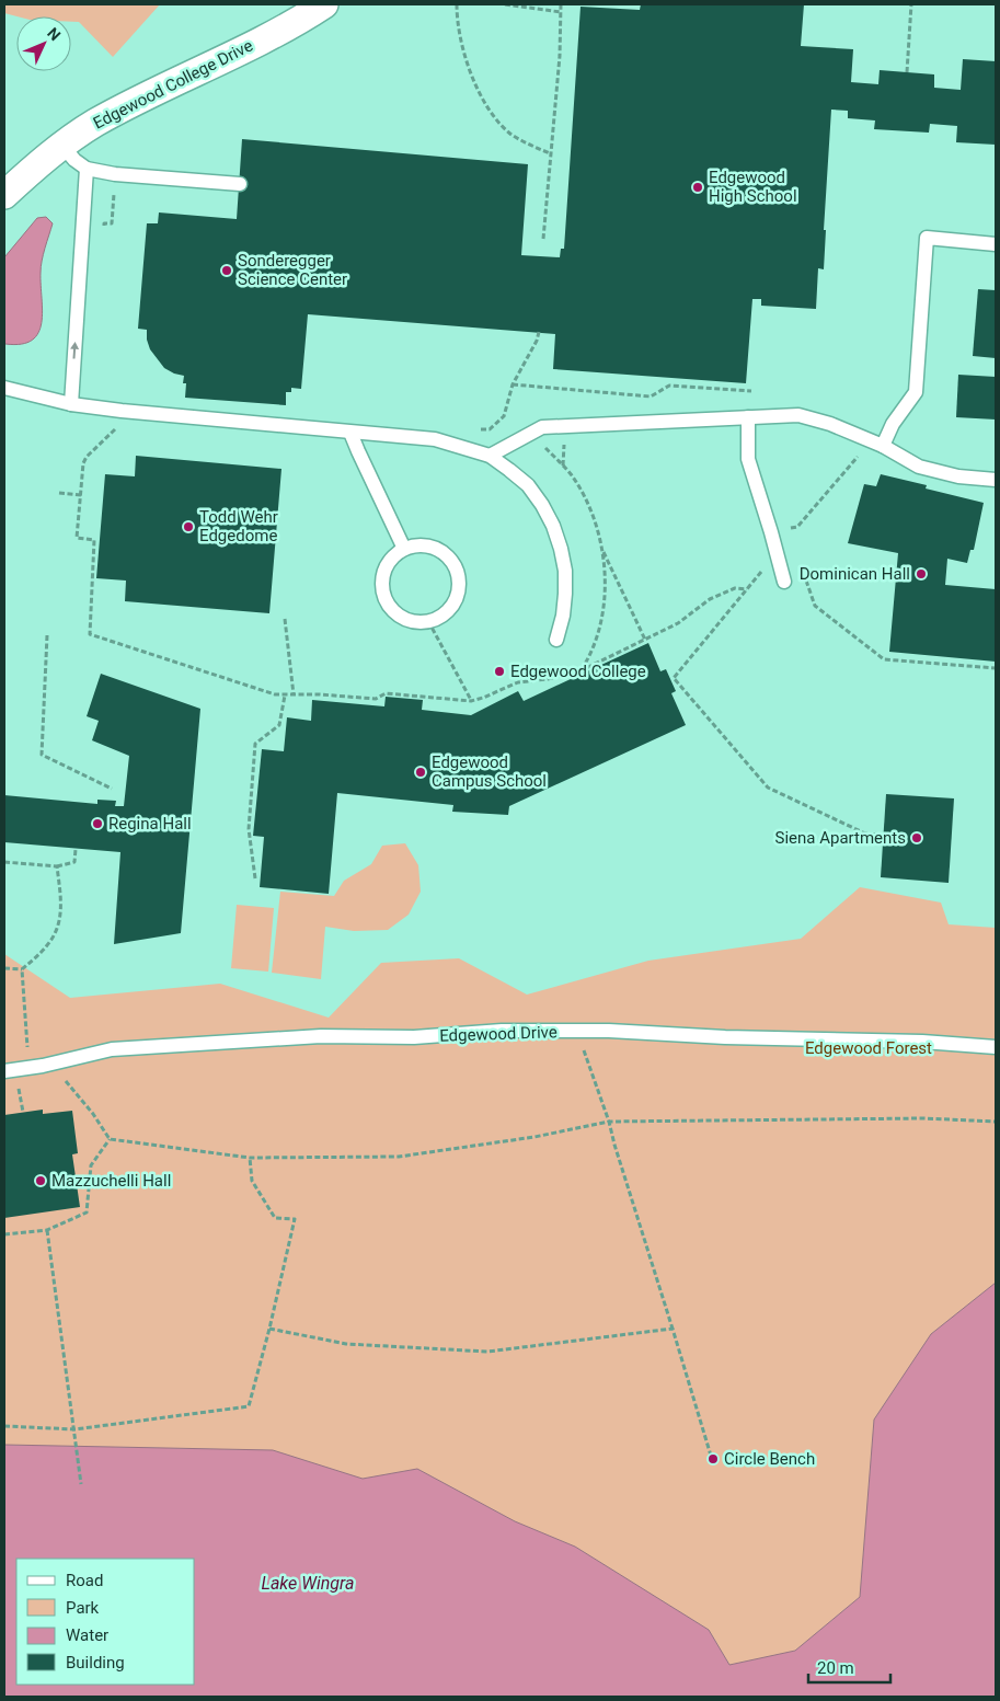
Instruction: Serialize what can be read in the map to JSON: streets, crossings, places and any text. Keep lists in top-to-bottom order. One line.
{"streets":{"street":["Edgewood College Drive"],"lane":["Edgewood Drive"]},"water":["Lake Wingra"],"parks":["Edgewood Forest"],"places":["Edgewood High School","Sonderegger Science Center","Todd Wehr Edgedome","Dominican Hall","Edgewood College","Edgewood Campus School","Regina Hall","Siena Apartments","Mazzuchelli Hall","Circle Bench"],"legend":["Road","Park","Water","Building"],"scale_bar":"20 m","north":"top right"}
